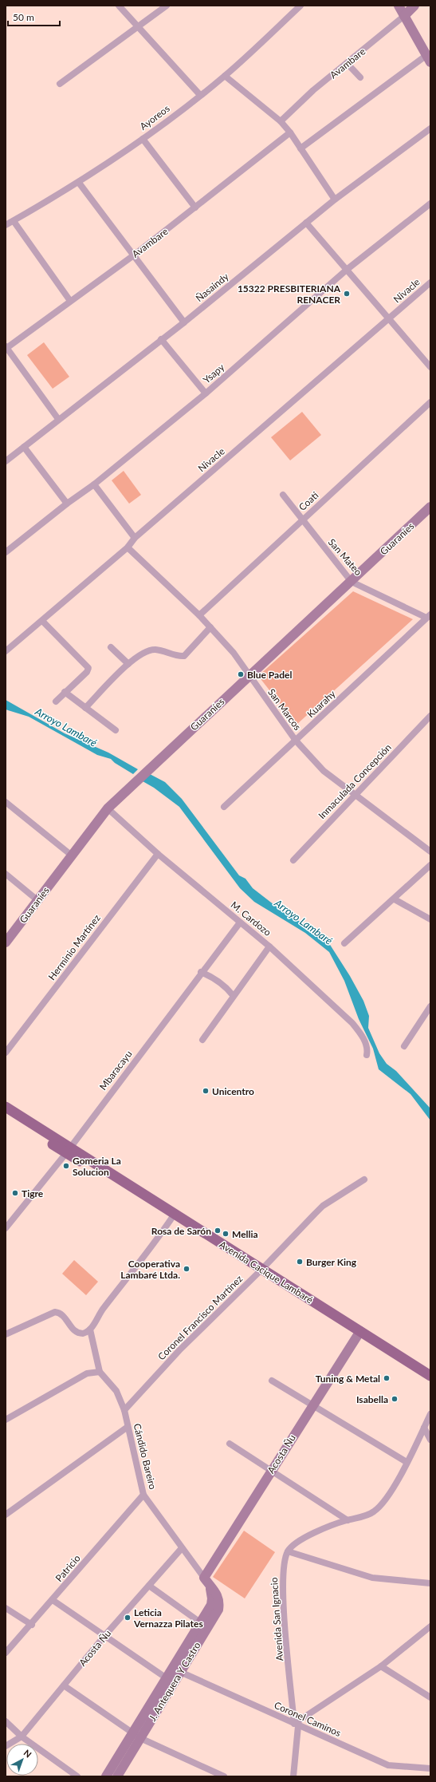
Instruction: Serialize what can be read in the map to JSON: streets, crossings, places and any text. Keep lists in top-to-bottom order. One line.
{"streets":{"main road":["Avenida Cacique Lambaré"],"street":["Avambare","Ayoreos","Ñasaindy","Nivacle","Ysapy","Coati","Guaraníes","San Mateo","Kuarahy","San Marcos","Inmaculada Concepción","M. Cardozo","Herminio Martínez","Mbaracayu","Coronel Francisco Martínez","Acosta Ñu","Cándido Bareiro","Patricio","Avenida San Ignacio","J. Antequera Y Castro","Coronel Caminos"]},"crossings":[["Nivacle","San Marcos"],["Coati","San Mateo"],["Coati","San Marcos"],["Guaraníes","San Mateo"],["Guaraníes","San Marcos"],["Guaraníes","M. Cardozo"],["San Mateo","Kuarahy"],["Kuarahy","San Marcos"],["San Marcos","Inmaculada Concepción"],["M. Cardozo","Herminio Martínez"],["M. Cardozo","Mbaracayu"],["Mbaracayu","Avenida Cacique Lambaré"],["Avenida Cacique Lambaré","Coronel Francisco Martínez"],["Avenida Cacique Lambaré","Acosta Ñu"],["Coronel Francisco Martínez","Cándido Bareiro"],["Acosta Ñu","Cándido Bareiro"],["Acosta Ñu","J. Antequera Y Castro"],["Cándido Bareiro","Patricio"],["Cándido Bareiro","J. Antequera Y Castro"],["Avenida San Ignacio","Coronel Caminos"],["J. Antequera Y Castro","Coronel Caminos"]],"water":["Arroyo Lambaré"],"places":["15322 PRESBITERIANA RENACER","Blue Padel","Unicentro","Gomeria La Solucion","Tigre","Rosa de Sarón","Mellia","Burger King","Cooperativa Lambaré Ltda.","Tuning & Metal","Isabella","Leticia Vernazza Pilates"],"scale_bar":"50 m","north":"top right"}
